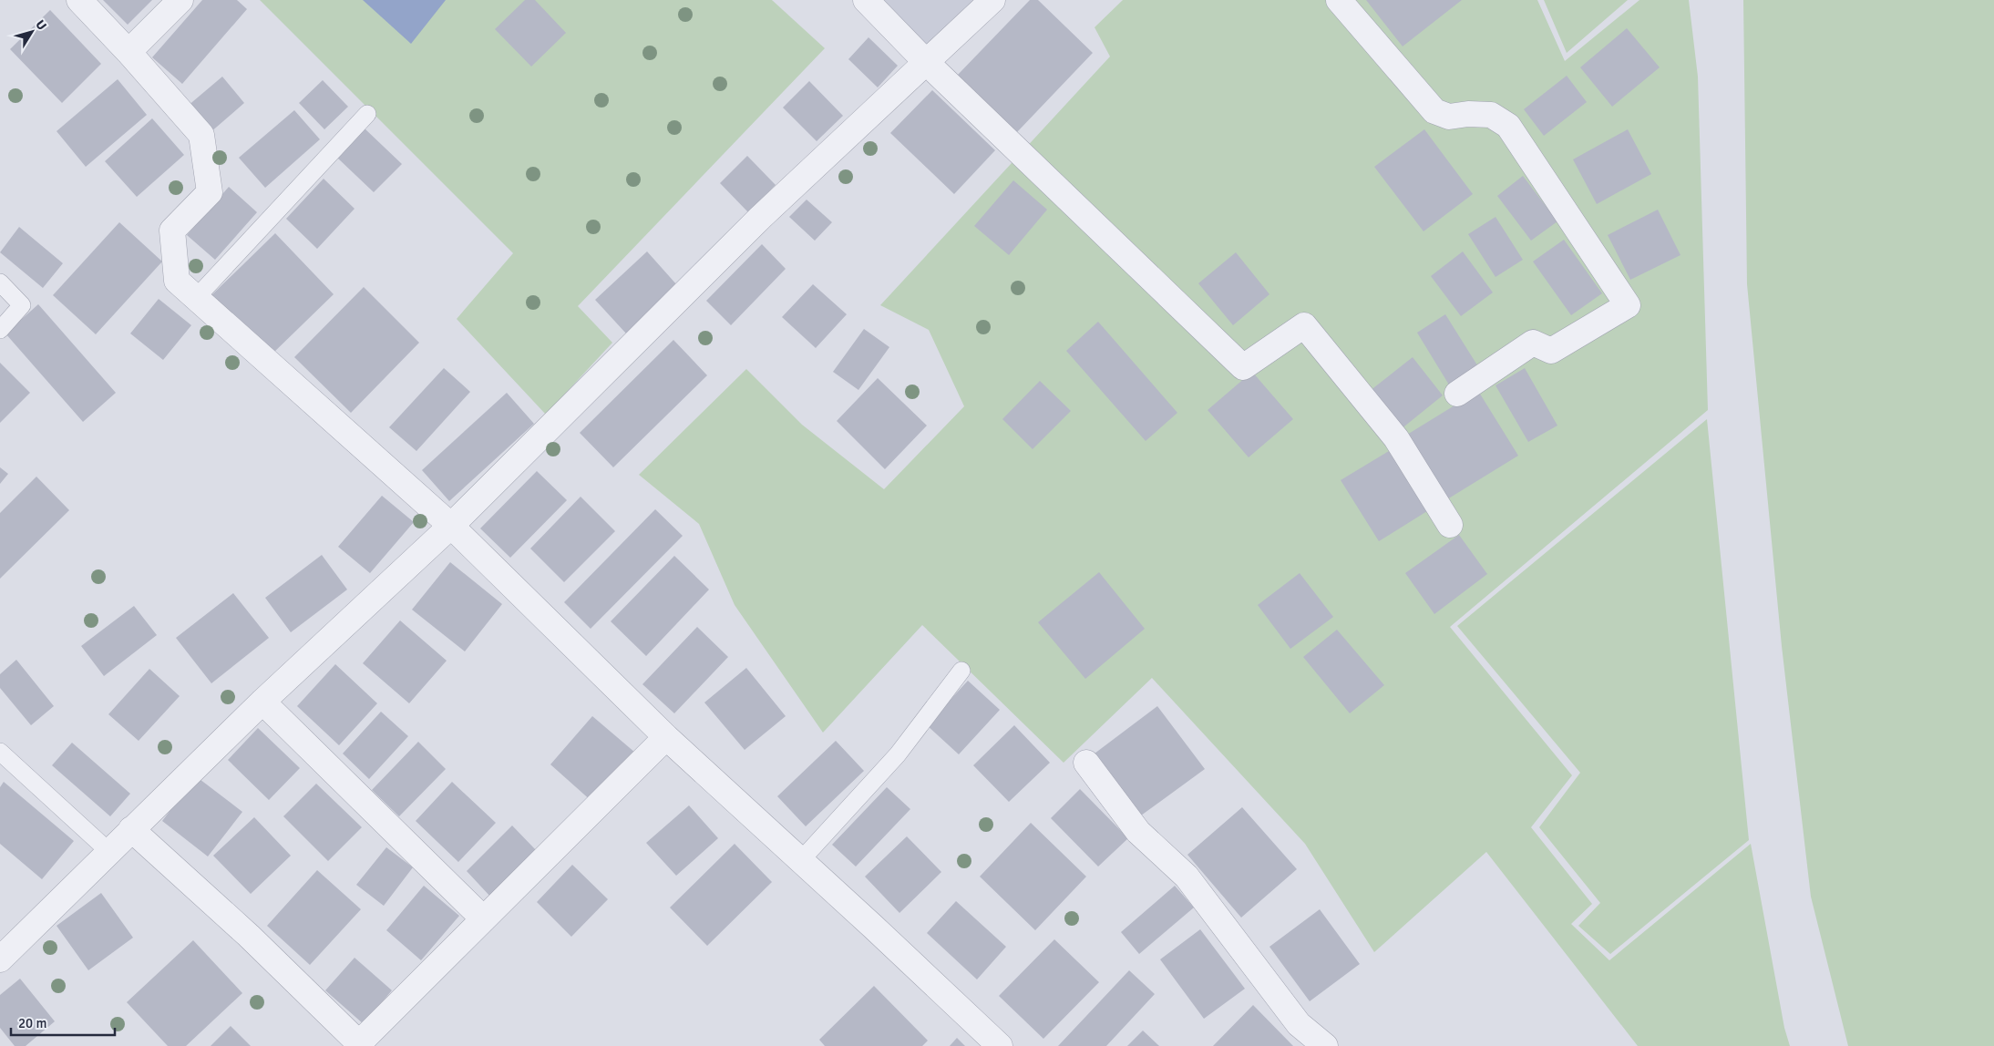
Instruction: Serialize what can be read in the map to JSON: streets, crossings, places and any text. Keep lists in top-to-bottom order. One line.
{"scale_bar":"20 m","north":"top right"}
